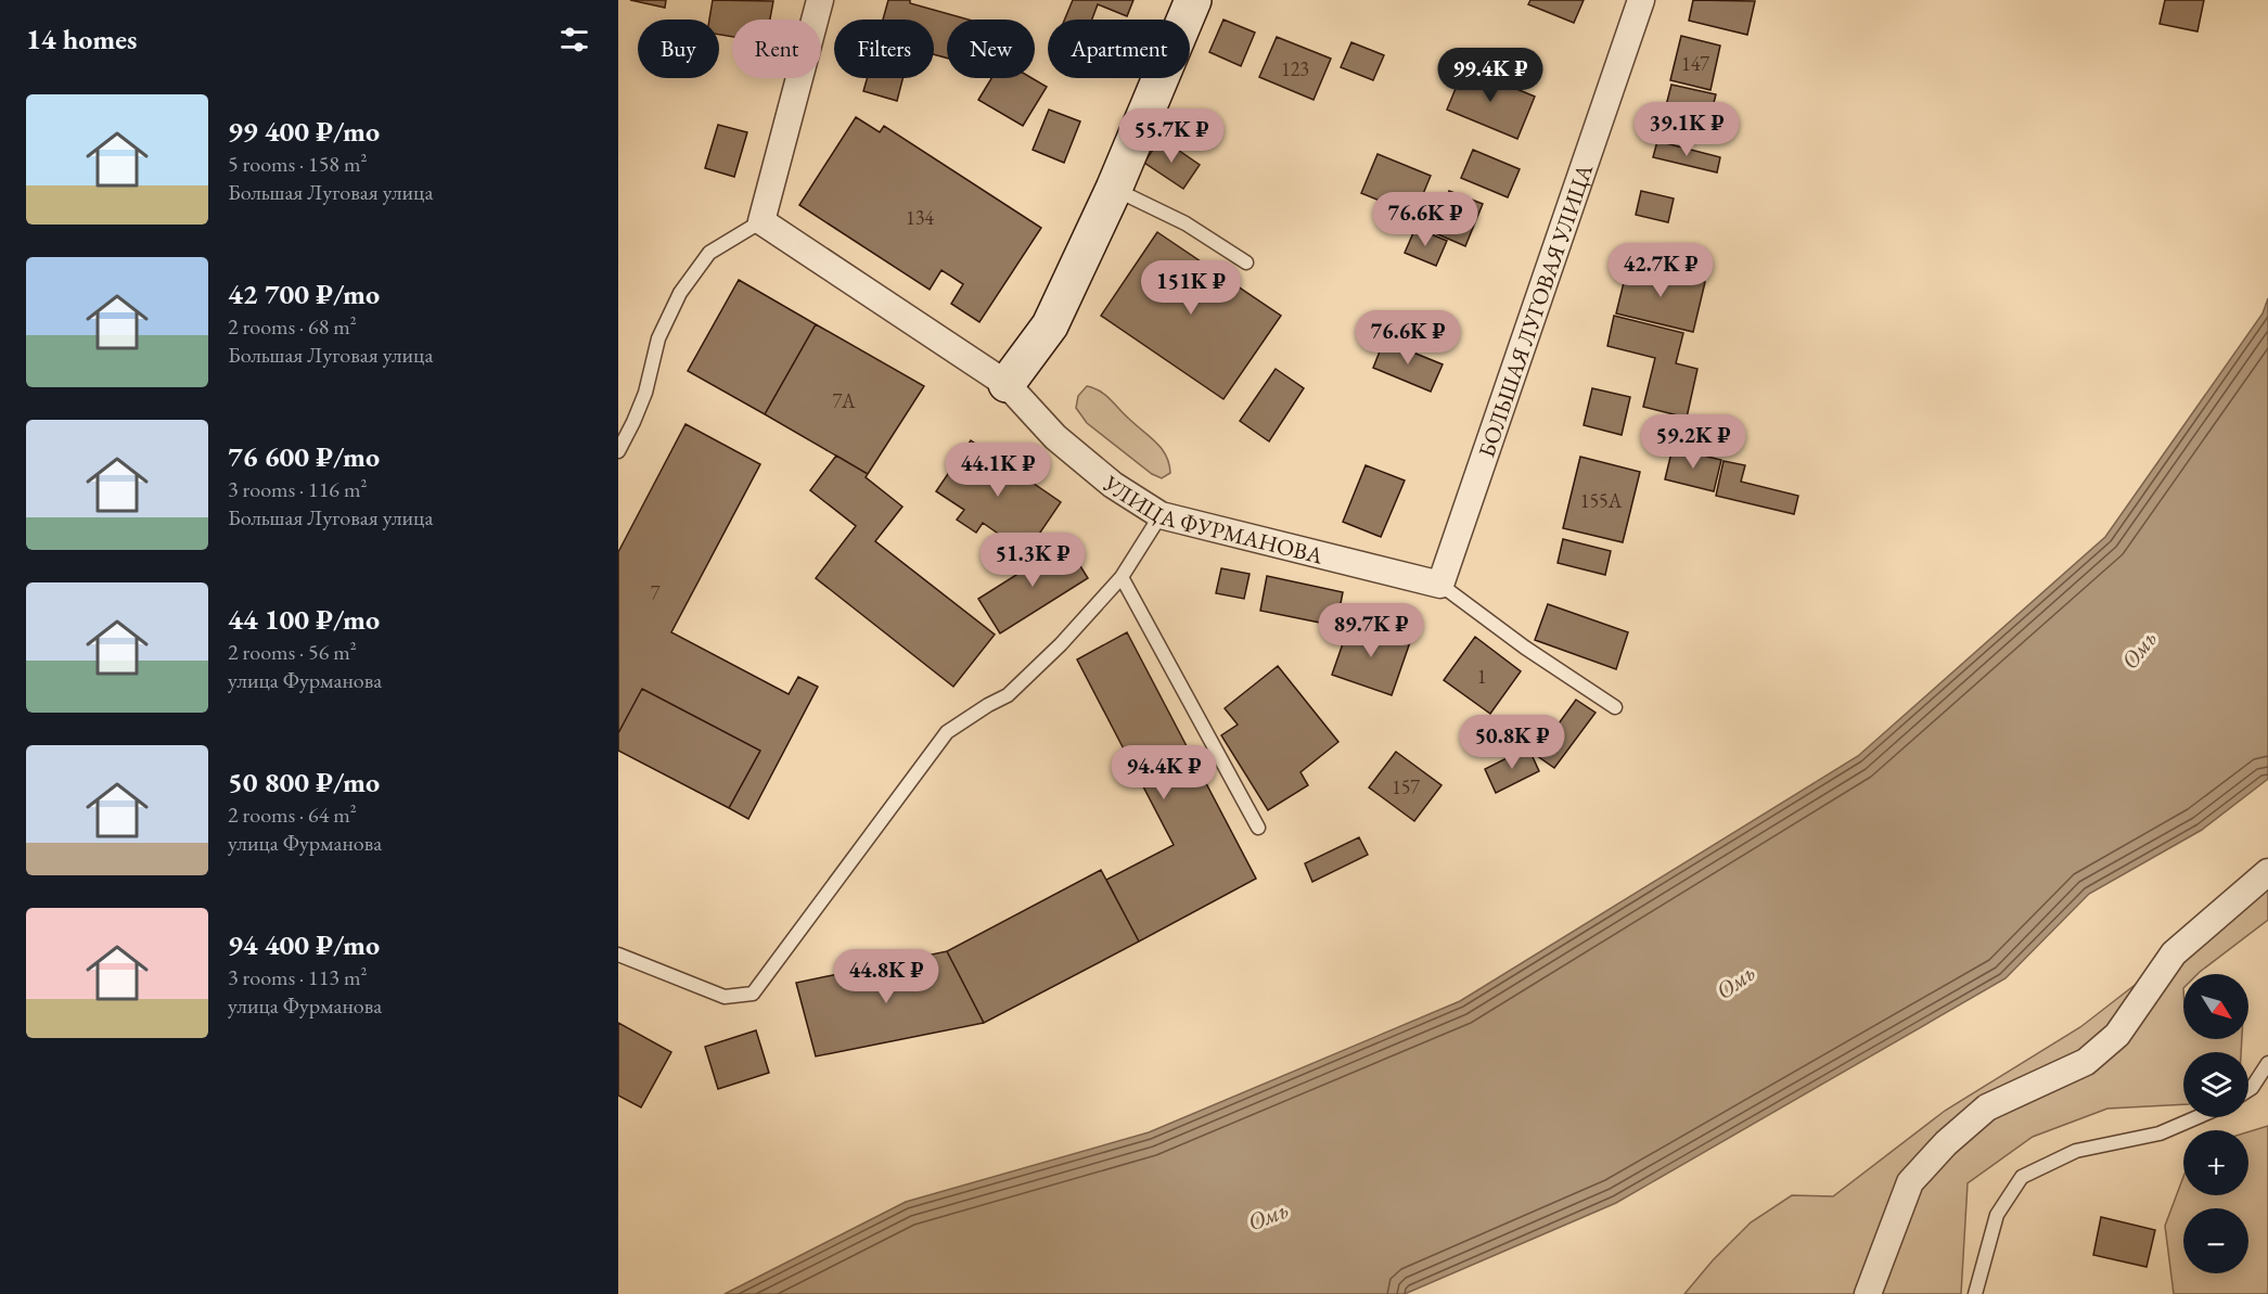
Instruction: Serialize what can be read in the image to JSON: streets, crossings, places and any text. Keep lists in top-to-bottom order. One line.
{"streets":{"street":["БОЛЬШАЯ ЛУГОВАЯ УЛИЦА","УЛИЦА ФУРМАНОВА"]},"crossings":[["БОЛЬШАЯ ЛУГОВАЯ УЛИЦА","УЛИЦА ФУРМАНОВА"]],"water":["Омь"],"house_numbers":["147","123","134","7А","155А","7","1","157"],"north":"bottom right","page":{"heading":"14 homes","chip":["Buy","Rent","Filters","New","Apartment"],"price":["99.4K ₽","39.1K ₽","55.7K ₽","76.6K ₽","42.7K ₽","151K ₽","76.6K ₽","59.2K ₽","44.1K ₽","51.3K ₽","89.7K ₽","50.8K ₽","94.4K ₽","44.8K ₽"],"list":[{"name":"99 400 ₽/mo","note":"5 rooms · 158 m² · Большая Луговая улица"},{"name":"42 700 ₽/mo","note":"2 rooms · 68 m² · Большая Луговая улица"},{"name":"76 600 ₽/mo","note":"3 rooms · 116 m² · Большая Луговая улица"},{"name":"44 100 ₽/mo","note":"2 rooms · 56 m² · улица Фурманова"},{"name":"50 800 ₽/mo","note":"2 rooms · 64 m² · улица Фурманова"},{"name":"94 400 ₽/mo","note":"3 rooms · 113 m² · улица Фурманова"}],"map_buttons":["+","−"]}}
